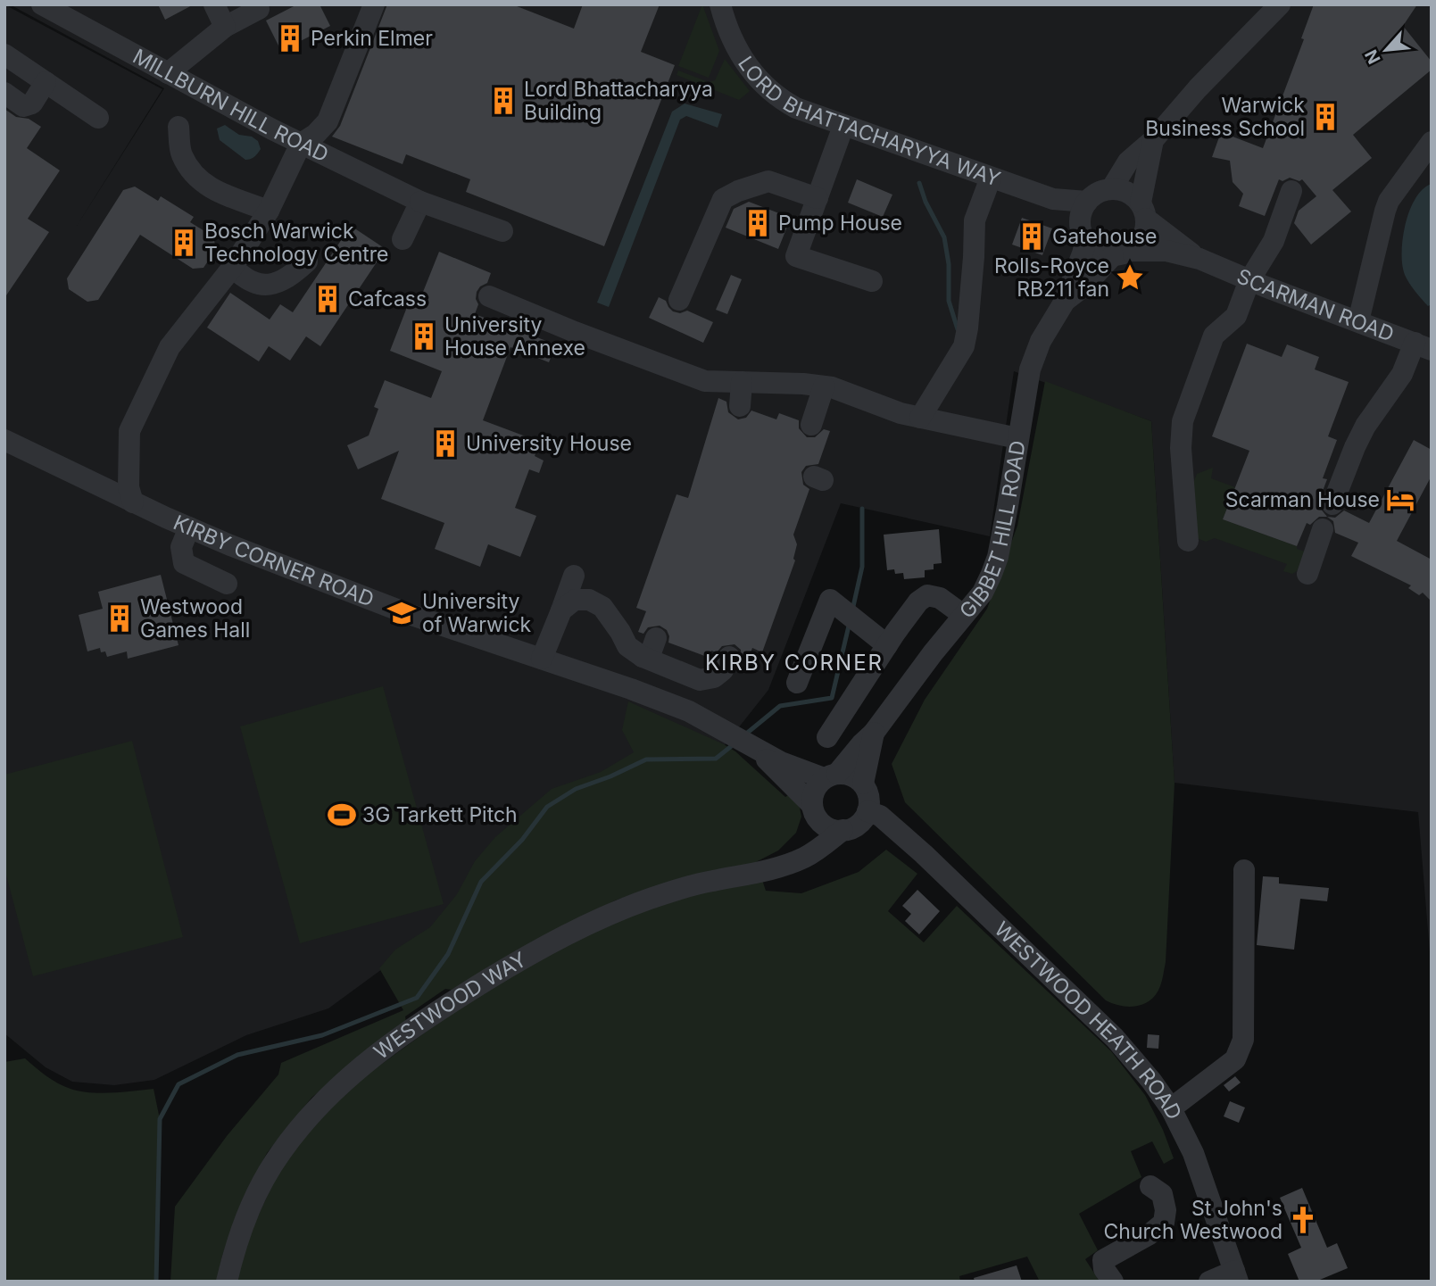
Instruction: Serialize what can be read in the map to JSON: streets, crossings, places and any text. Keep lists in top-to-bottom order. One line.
{"streets":{"street":["MILLBURN HILL ROAD","LORD BHATTACHARYYA WAY","SCARMAN ROAD","GIBBET HILL ROAD","KIRBY CORNER ROAD","WESTWOOD WAY","WESTWOOD HEATH ROAD"]},"crossings":[["LORD BHATTACHARYYA WAY","SCARMAN ROAD"],["LORD BHATTACHARYYA WAY","GIBBET HILL ROAD"],["SCARMAN ROAD","GIBBET HILL ROAD"],["GIBBET HILL ROAD","KIRBY CORNER ROAD"],["GIBBET HILL ROAD","WESTWOOD WAY"],["GIBBET HILL ROAD","WESTWOOD HEATH ROAD"],["KIRBY CORNER ROAD","WESTWOOD WAY"],["KIRBY CORNER ROAD","WESTWOOD HEATH ROAD"],["WESTWOOD WAY","WESTWOOD HEATH ROAD"]],"districts":["KIRBY CORNER"],"places":{"building":["Perkin Elmer","Lord Bhattacharyya Building","Warwick Business School","Pump House","Gatehouse","Bosch Warwick Technology Centre","Cafcass","University House Annexe","University House","Westwood Games Hall"],"place":["Rolls-Royce RB211 fan"],"hotel":["Scarman House"],"school or university":["University of Warwick"],"sports":["3G Tarkett Pitch"],"church":["St John's Church Westwood"]},"north":"bottom left"}
